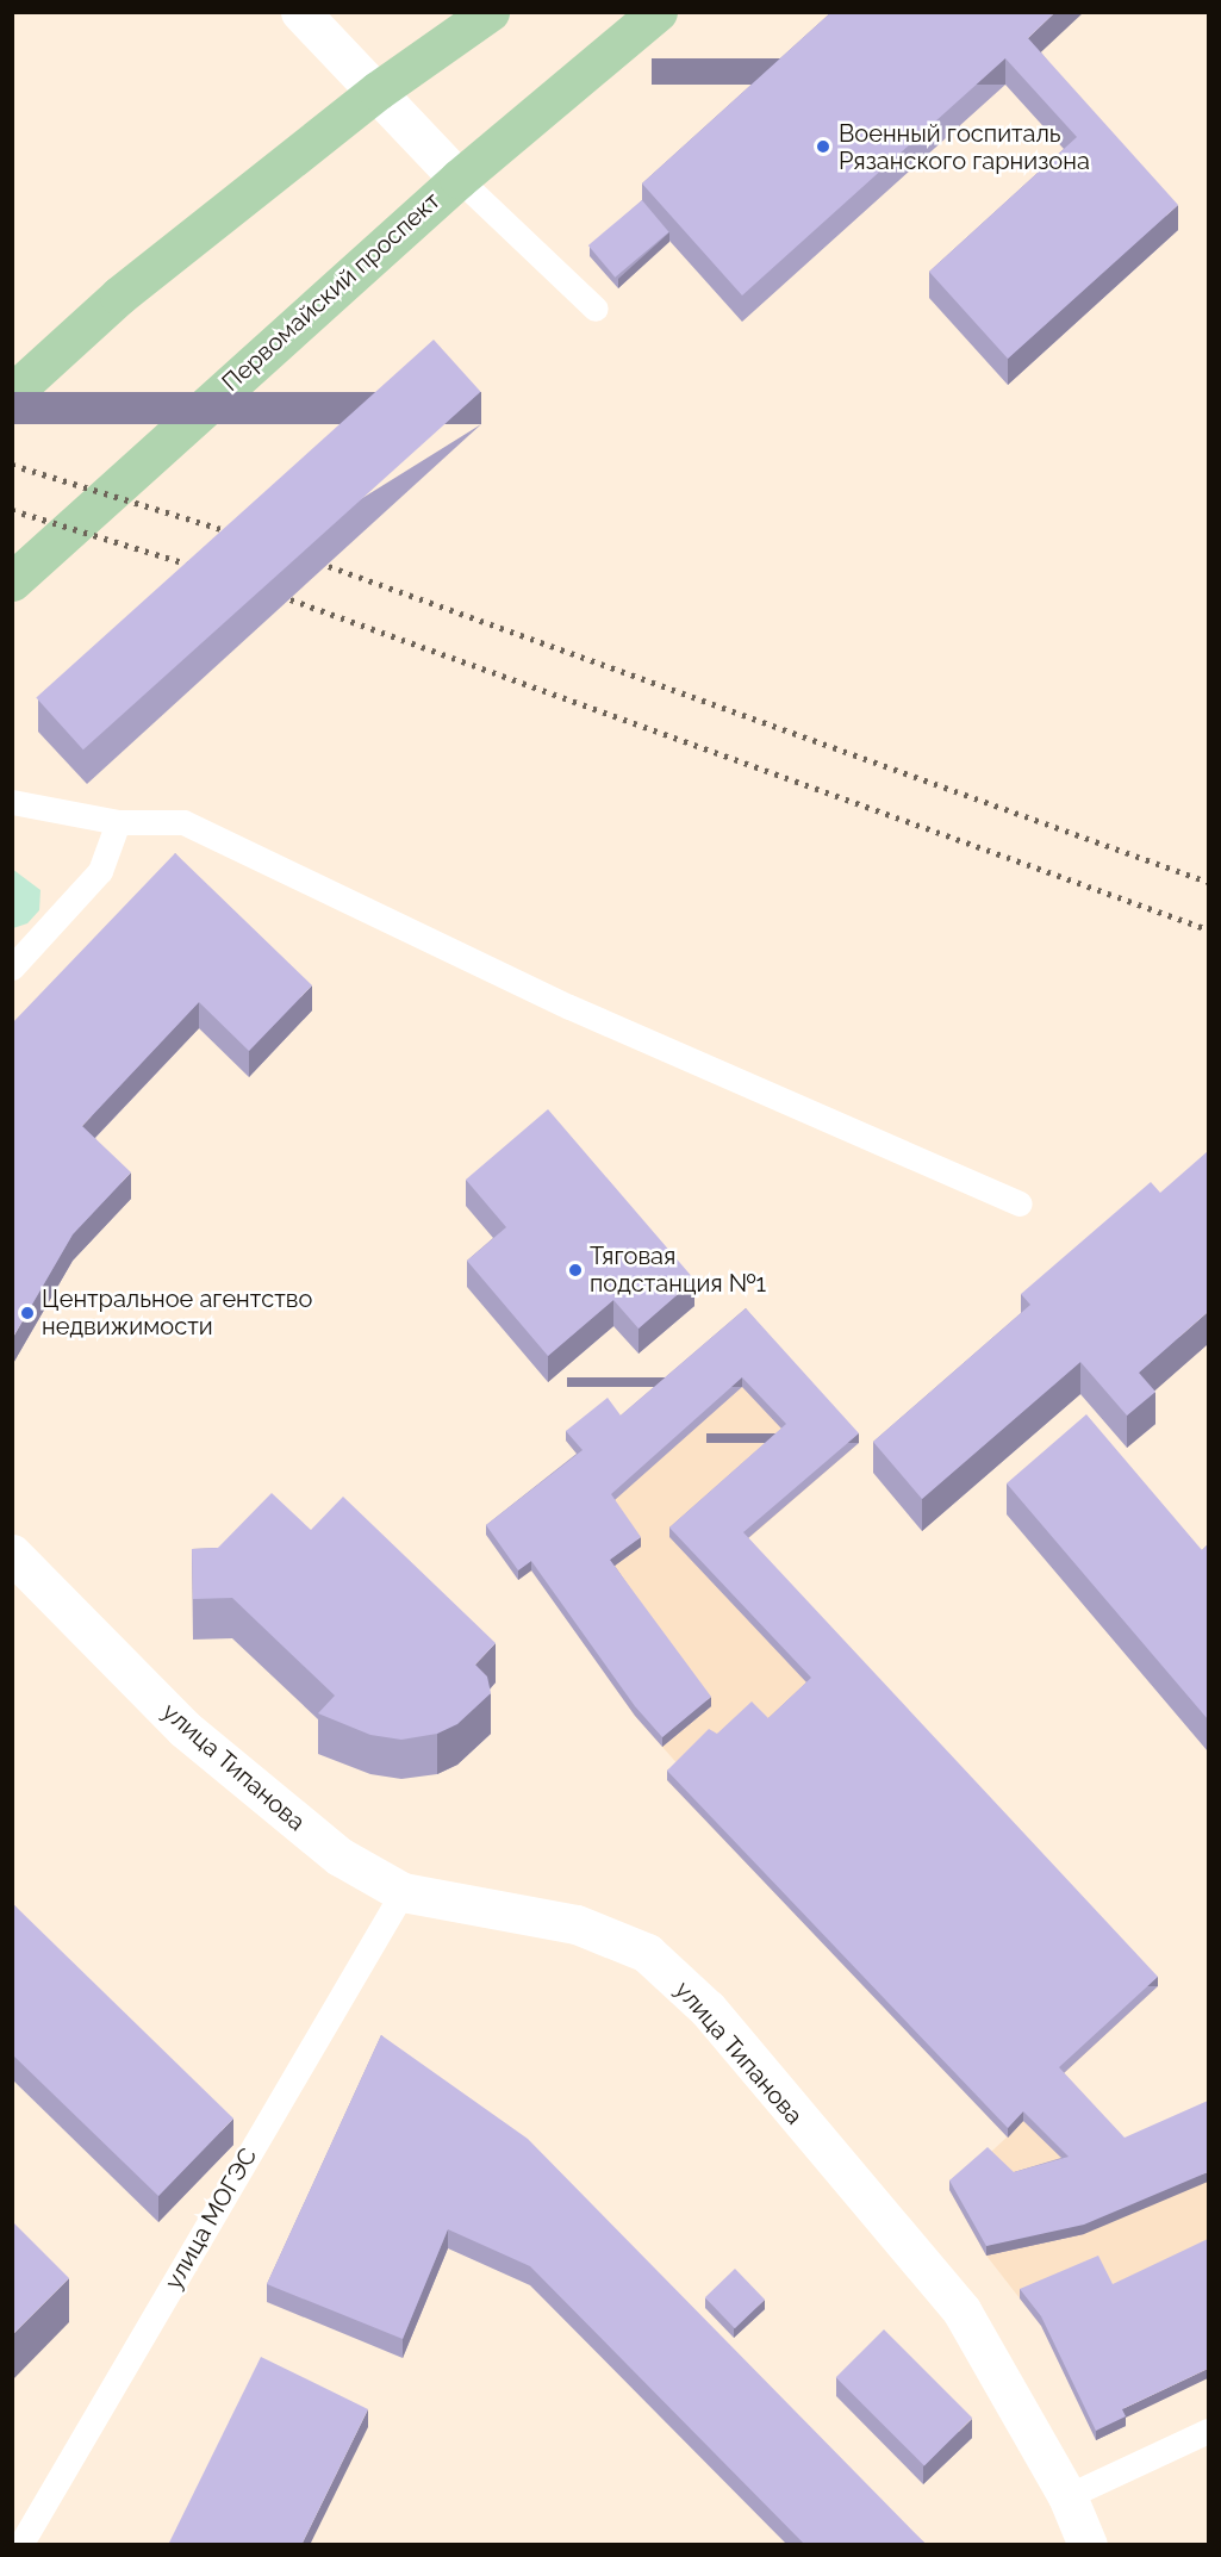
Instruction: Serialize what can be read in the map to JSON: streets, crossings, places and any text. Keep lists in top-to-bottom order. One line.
{"streets":{"main road":["Первомайский проспект"],"street":["улица Типанова"],"lane":["улица МОГЭС"]},"crossings":[["улица Типанова","улица МОГЭС"]],"places":["Военный госпиталь Рязанского гарнизона","Тяговая подстанция №1","Центральное агентство недвижимости"]}
